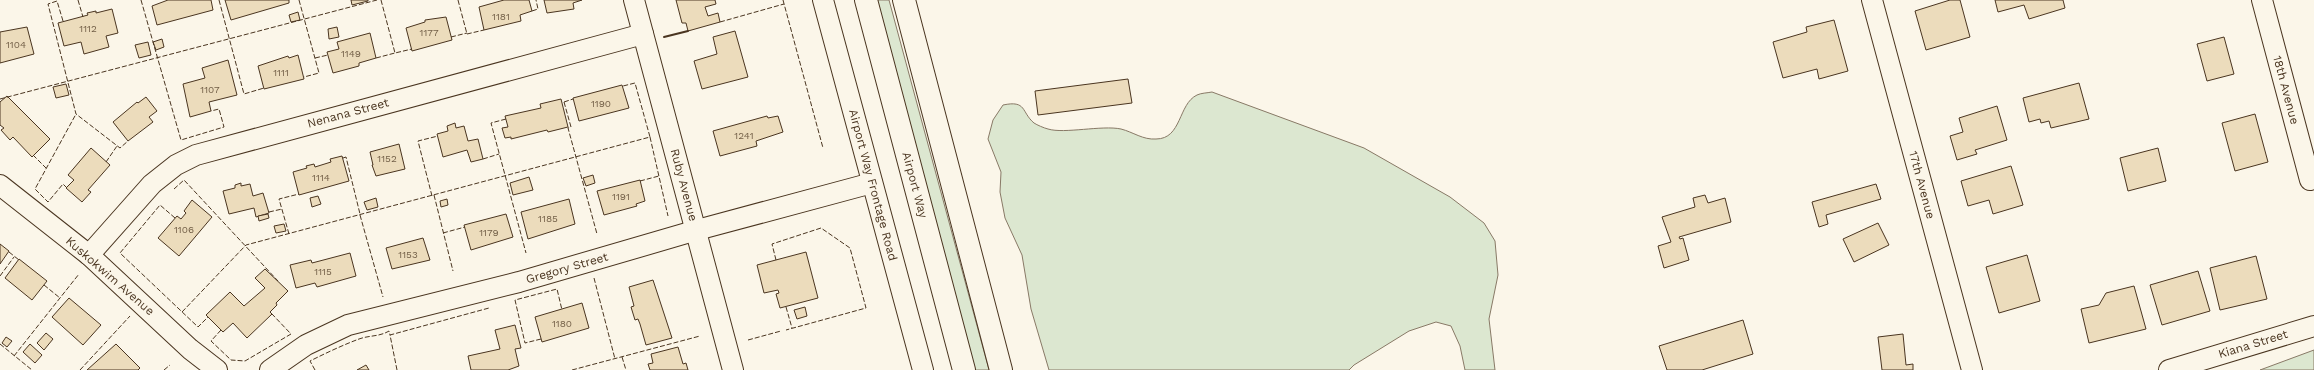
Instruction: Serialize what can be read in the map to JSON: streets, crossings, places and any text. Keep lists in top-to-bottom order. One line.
{"streets":{"main road":["Airport Way"],"street":["18th Avenue","Nenana Street","Ruby Avenue","Airport Way Frontage Road","17th Avenue","Gregory Street","Kuskokwim Avenue","Kiana Street"]},"crossings":[["Nenana Street","Ruby Avenue"],["Nenana Street","Kuskokwim Avenue"],["Ruby Avenue","Gregory Street"],["Airport Way Frontage Road","Gregory Street"]],"house_numbers":["1181","1112","1177","1104","1149","1111","1107","1190","1241","1152","1114","1191","1185","1106","1179","1153","1115","1180"]}
